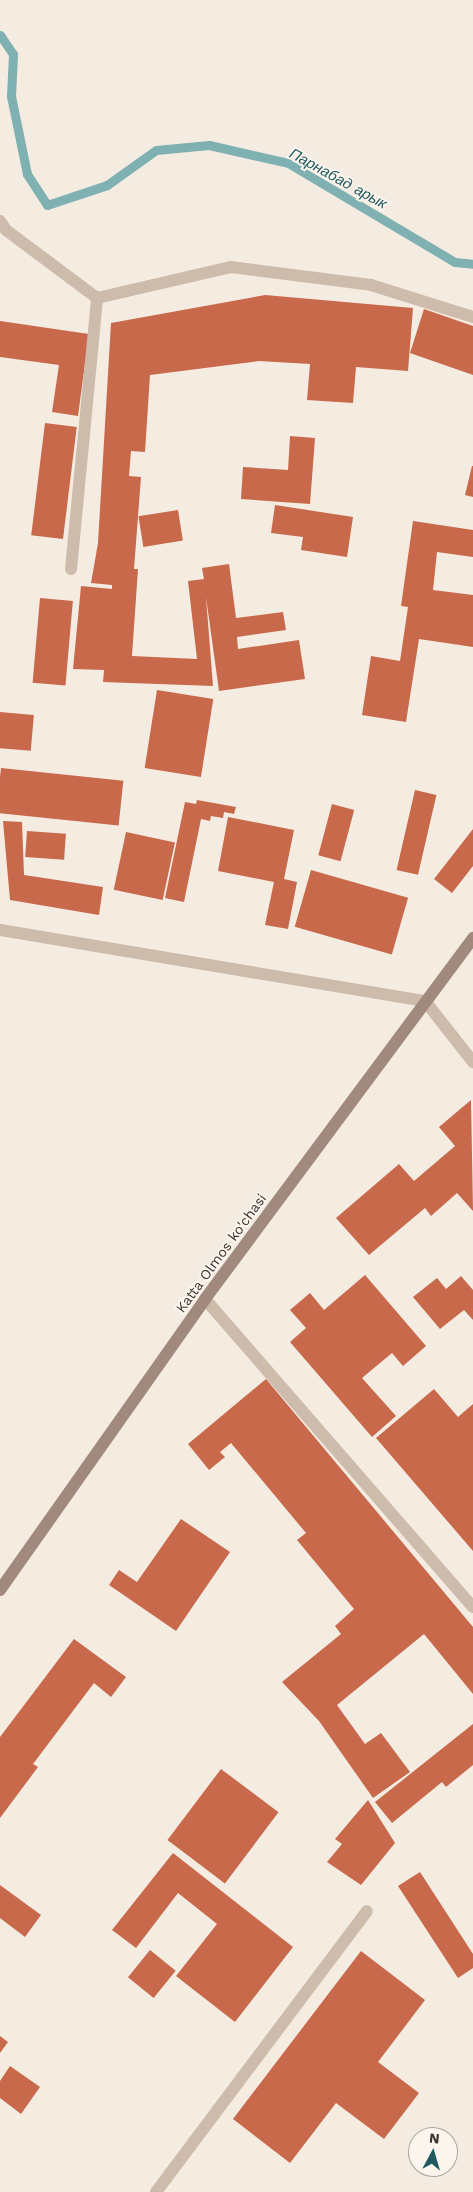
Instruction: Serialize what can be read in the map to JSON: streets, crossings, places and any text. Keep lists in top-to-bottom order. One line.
{"streets":{"street":["Katta Olmos ko'chasi"]},"water":["Парнабад арык"],"north":"top"}
